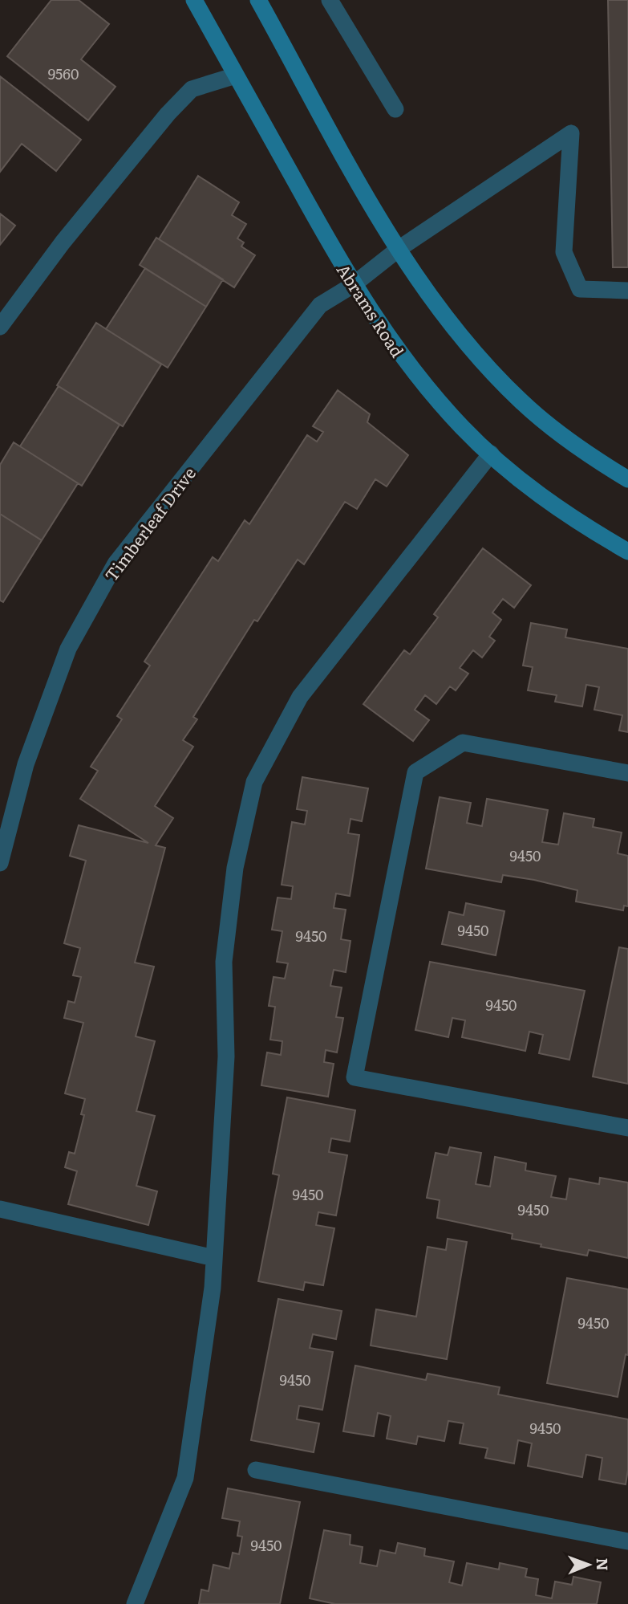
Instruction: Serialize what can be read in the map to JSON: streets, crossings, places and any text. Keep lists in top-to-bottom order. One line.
{"streets":{"main road":["Abrams Road"],"street":["Timberleaf Drive"]},"crossings":[["Abrams Road","Timberleaf Drive"]],"house_numbers":["9560","9450","9450","9450","9450","9450","9450","9450","9450","9450","9450"],"north":"right"}
